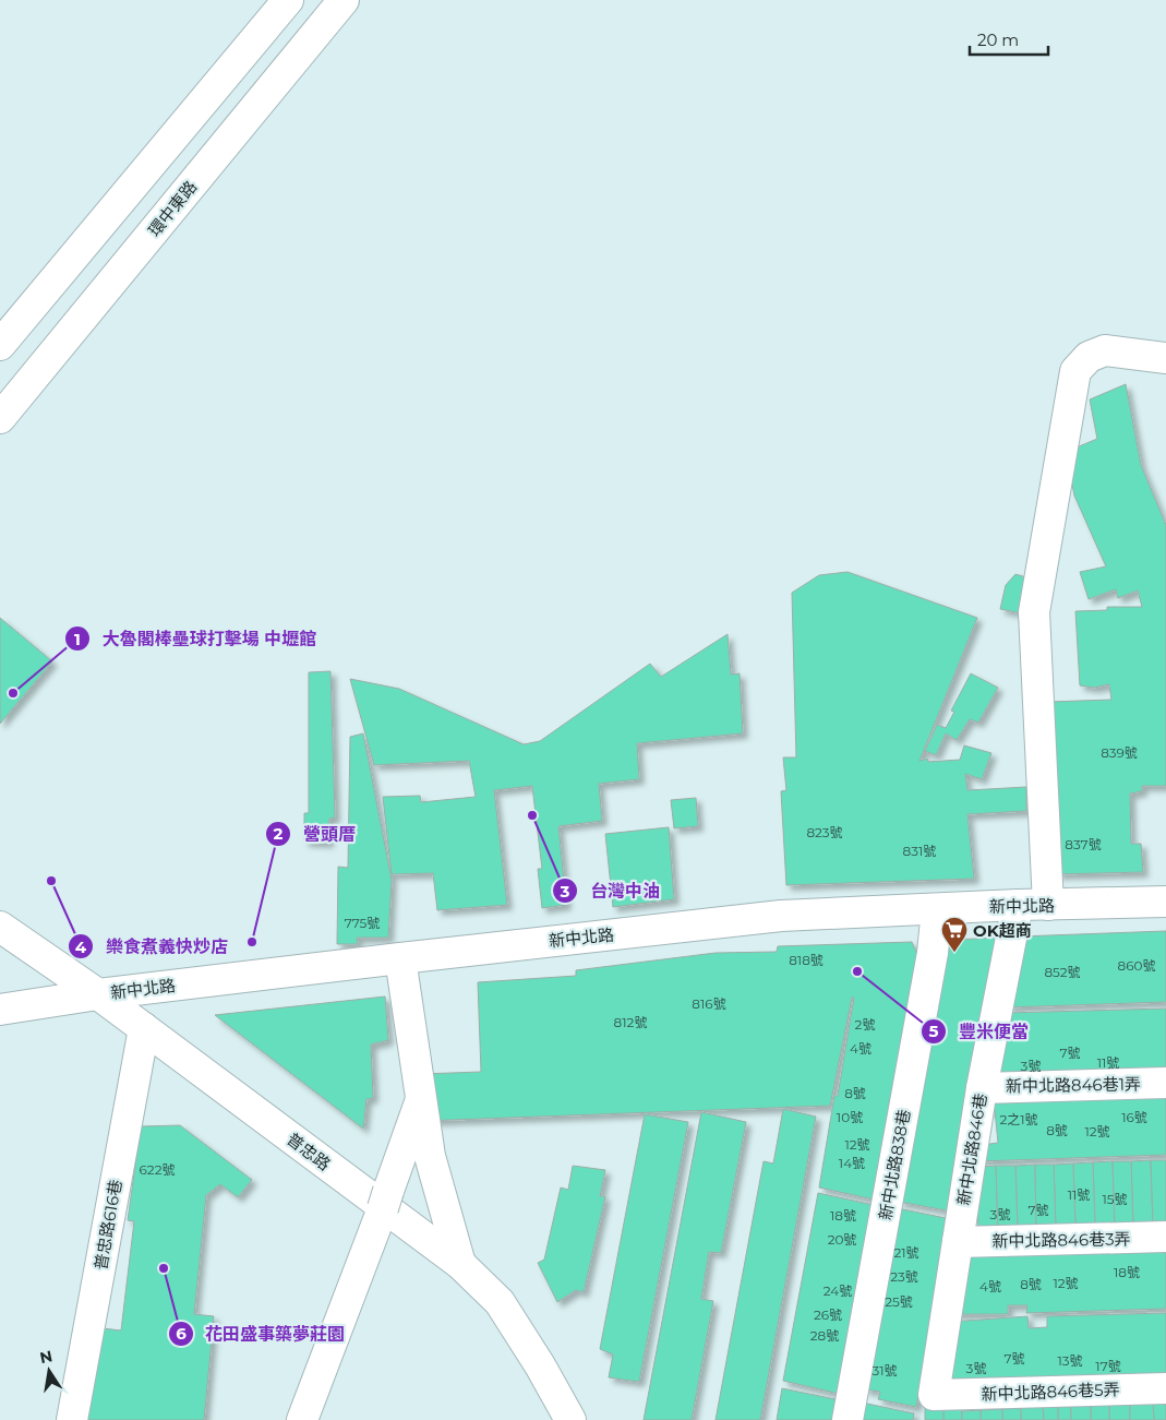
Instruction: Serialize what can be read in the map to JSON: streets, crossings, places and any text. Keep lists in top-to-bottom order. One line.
{"streets":{"street":["環中東路","新中北路","新中北路846巷1弄","新中北路846巷","普忠路","新中北路838巷","普忠路616巷","新中北路846巷3弄","新中北路846巷5弄"]},"crossings":[["新中北路","新中北路846巷"],["新中北路","普忠路"],["新中北路","新中北路838巷"],["新中北路846巷1弄","新中北路846巷"],["新中北路846巷","新中北路846巷3弄"],["新中北路846巷","新中北路846巷5弄"],["普忠路","普忠路616巷"]],"places":{"other":["大魯閣棒壘球打擊場 中壢館","台灣中油","樂食煮義快炒店","營頭厝","豐米便當","花田盛事築夢莊園"],"supermarket":["OK超商"]},"house_numbers":["839號","823號","837號","831號","775號","818號","860號","852號","816號","812號","2號","4號","7號","11號","3號","8號","10號","16號","2之1號","8號","12號","12號","14號","622號","11號","15號","7號","3號","18號","20號","21號","18號","23號","12號","8號","4號","24號","25號","26號","28號","7號","13號","17號","3號","31號"],"scale_bar":"20 m","north":"top"}
